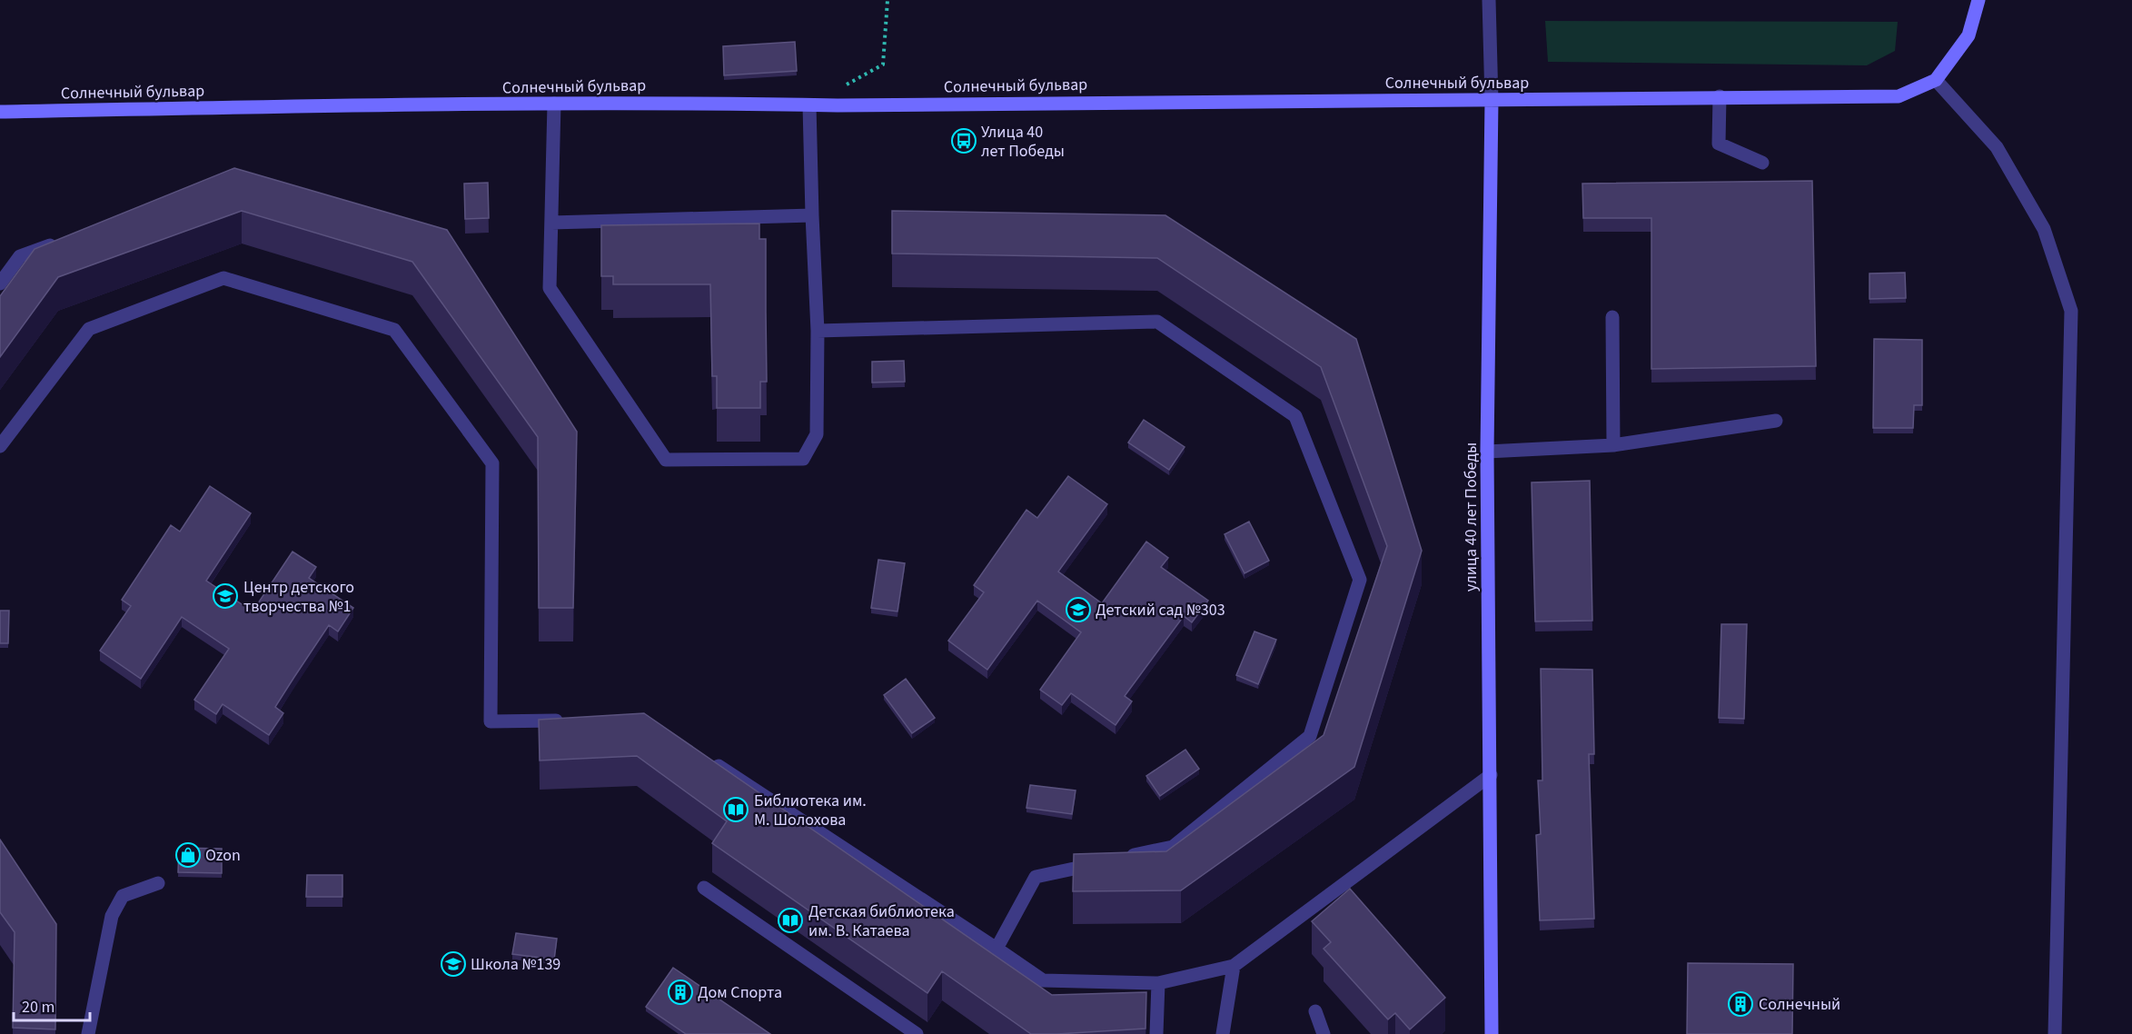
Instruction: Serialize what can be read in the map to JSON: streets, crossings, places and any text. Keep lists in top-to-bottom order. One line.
{"streets":{"main road":["Солнечный бульвар","улица 40 лет Победы"]},"crossings":[["Солнечный бульвар","улица 40 лет Победы"]],"places":{"bus stop":["Улица 40 лет Победы"],"school or university":["Центр детского творчества №1","Детский сад №303","Школа №139"],"library":["Библиотека им. М. Шолохова","Детская библиотека им. В. Катаева"],"shop":["Ozon"],"building":["Дом Спорта","Солнечный"]},"scale_bar":"20 m"}
